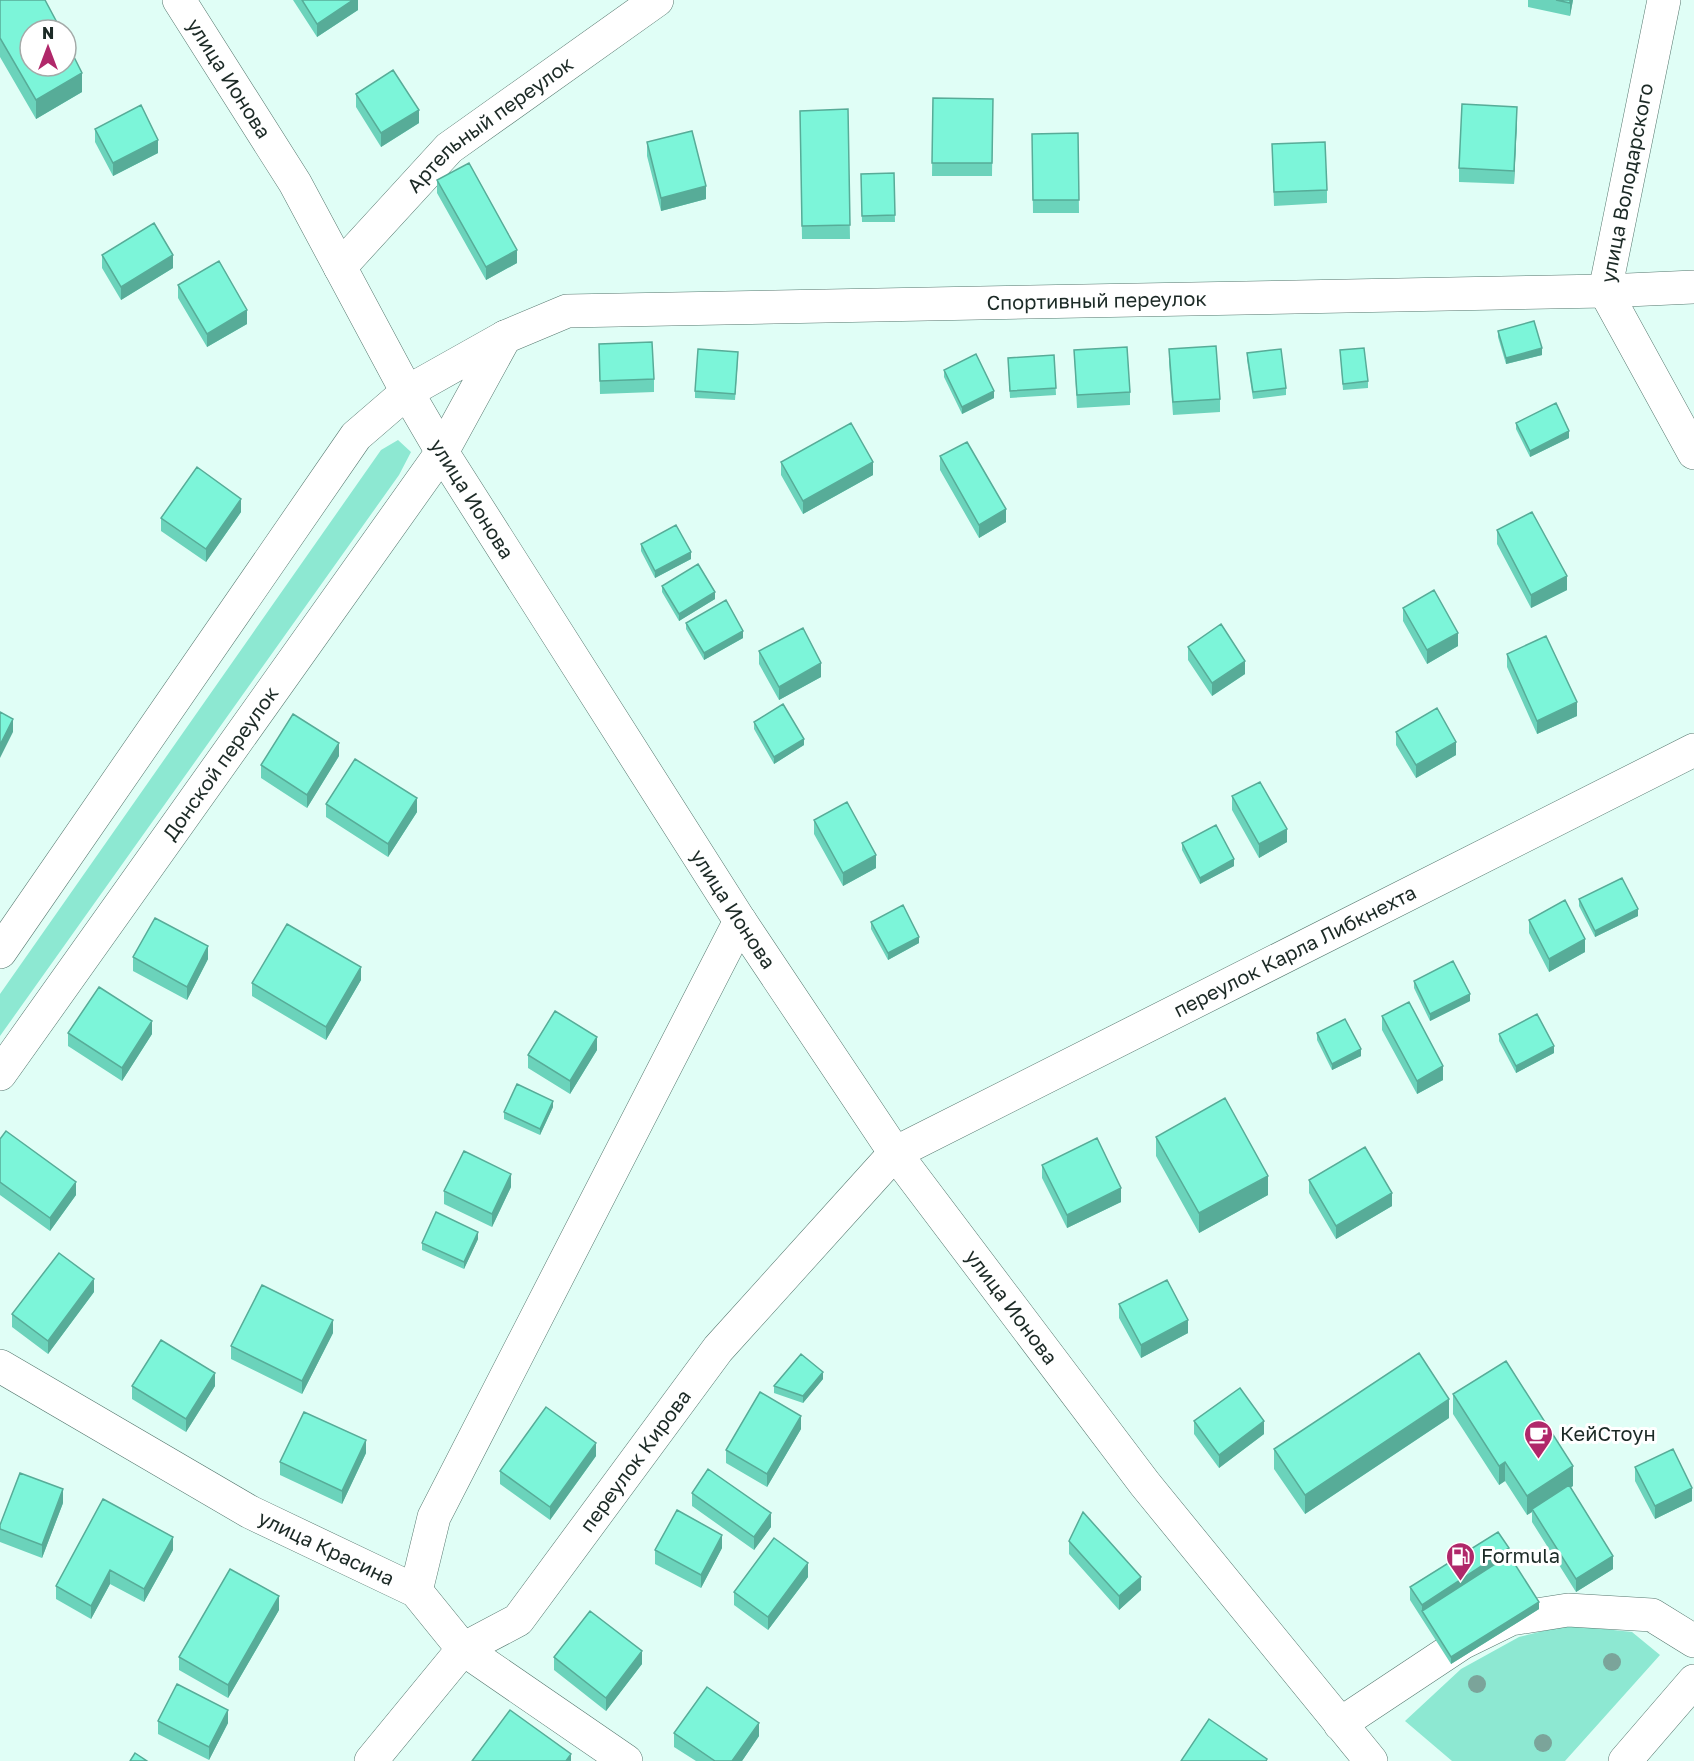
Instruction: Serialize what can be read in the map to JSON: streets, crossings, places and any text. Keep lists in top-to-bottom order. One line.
{"streets":{"street":["улица Ионова","Артельный переулок","улица Володарского","Спортивный переулок","Донской переулок","переулок Карла Либкнехта","переулок Кирова","улица Красина"]},"crossings":[["улица Ионова","Артельный переулок"],["улица Ионова","Спортивный переулок"],["улица Ионова","Донской переулок"],["улица Ионова","переулок Карла Либкнехта"],["улица Ионова","переулок Кирова"],["улица Володарского","Спортивный переулок"],["переулок Карла Либкнехта","переулок Кирова"],["переулок Кирова","улица Красина"]],"places":{"cafe":["КейСтоун"],"fuel station":["Formula"]},"north":"top"}
